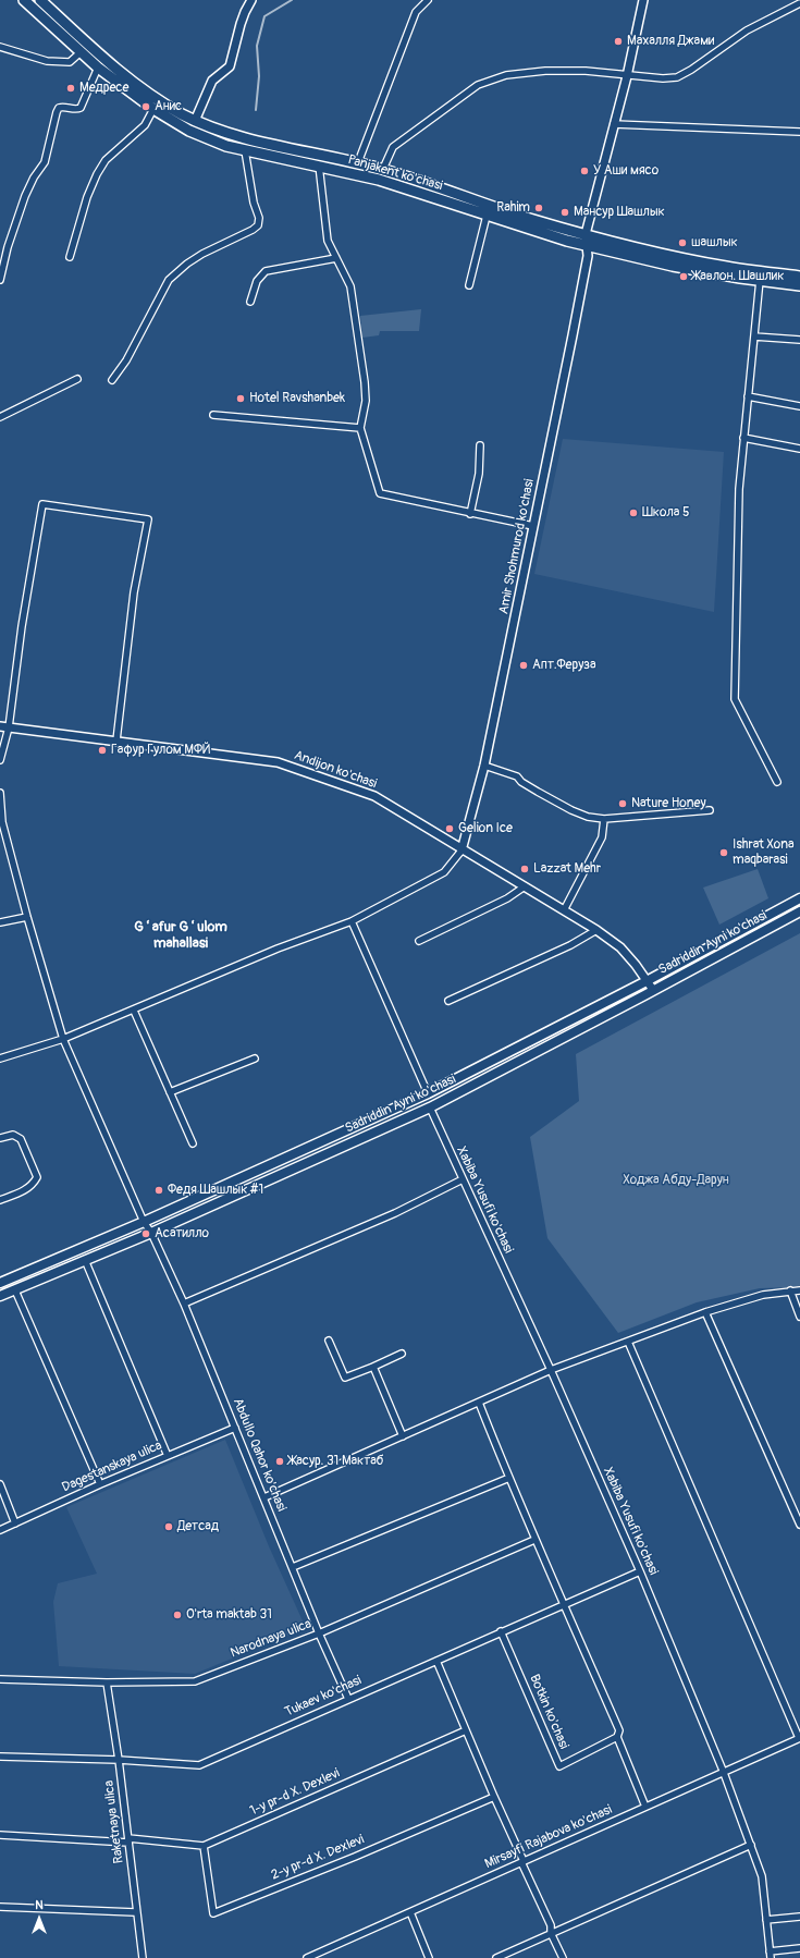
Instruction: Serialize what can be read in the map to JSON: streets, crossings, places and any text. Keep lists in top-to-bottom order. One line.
{"streets":{"main road":["Panjakent ko'chasi","Sadriddin Ayni ko'chasi"],"street":["Amir Shohmurod ko'chasi","Andijon ko'chasi","Xabiba Yusufi ko'chasi","Abdullo Qahor ko'chasi","Dagestanskaya ulica","Narodnaya ulica","Tukaev ko'chasi","Botkin ko'chasi","1-y pr-d X. Dexlevi","Raketnaya ulica","Mirsayfi Rajabova ko'chasi","2-y pr-d X. Dexlevi"]},"crossings":[["Panjakent ko'chasi","Amir Shohmurod ko'chasi"],["Amir Shohmurod ko'chasi","Andijon ko'chasi"],["Andijon ko'chasi","Sadriddin Ayni ko'chasi"],["Sadriddin Ayni ko'chasi","Xabiba Yusufi ko'chasi"],["Sadriddin Ayni ko'chasi","Abdullo Qahor ko'chasi"],["Xabiba Yusufi ko'chasi","Tukaev ko'chasi"],["Xabiba Yusufi ko'chasi","Mirsayfi Rajabova ko'chasi"],["Abdullo Qahor ko'chasi","Dagestanskaya ulica"],["Abdullo Qahor ko'chasi","Narodnaya ulica"],["Abdullo Qahor ko'chasi","Tukaev ko'chasi"],["Narodnaya ulica","Raketnaya ulica"],["Tukaev ko'chasi","Botkin ko'chasi"],["Tukaev ko'chasi","Raketnaya ulica"],["1-y pr-d X. Dexlevi","Raketnaya ulica"],["1-y pr-d X. Dexlevi","2-y pr-d X. Dexlevi"]],"districts":["Gʻafur Gʻulom mahallasi"],"parks":["Ходжа Абду-Дарун"],"places":["Махалля Джами","Медресе","Анис","У Аши мясо","Rahim","Мансур Шашлык","шашлык","Жавлон. Шашлик","Hotel Ravshanbek","Школа 5","Апт.Феруза","Гафур Гулом МФЙ","Nature Honey","Gelion Ice","Ishrat Хоnа mаqbаrasi","Lazzat Mehr","Федя Шашлык #1","Асатилло","Жасур. 31 Мактаб","Детсад","O'rta maktab 31"],"north":"top"}
